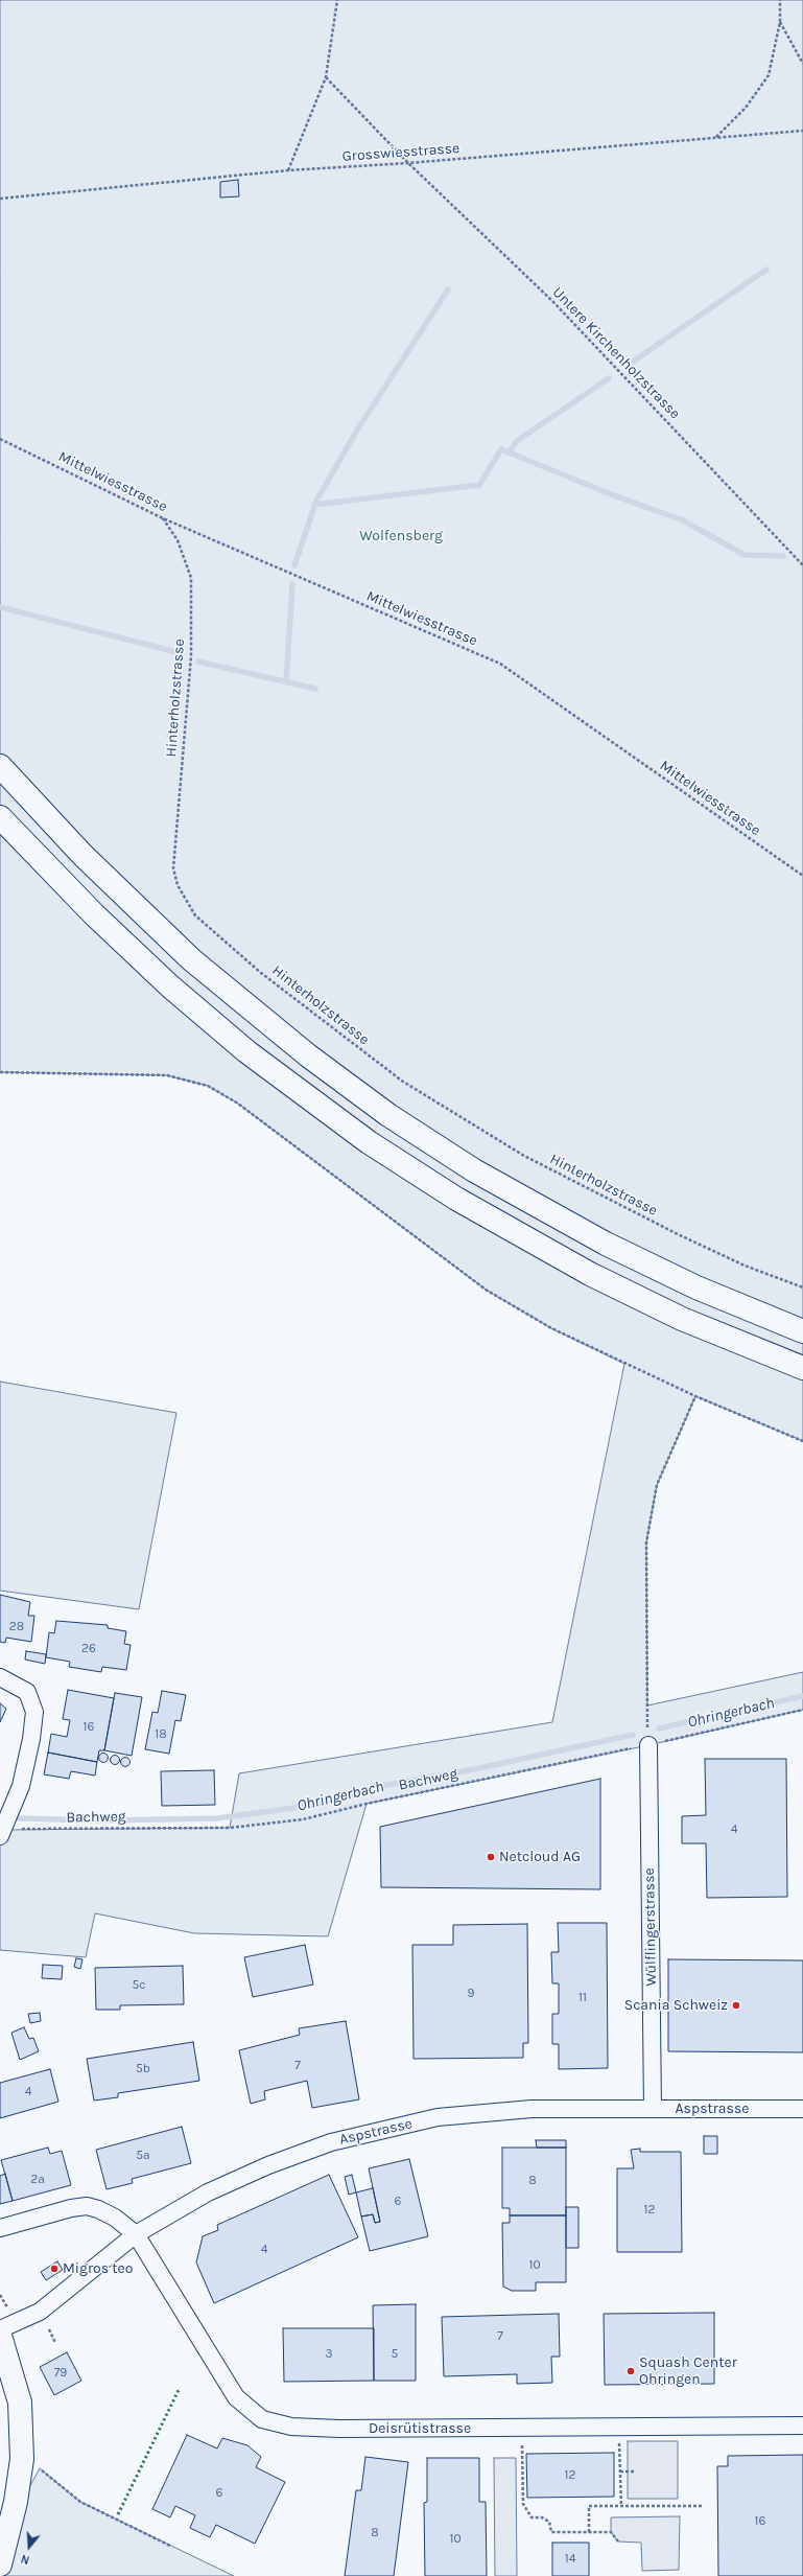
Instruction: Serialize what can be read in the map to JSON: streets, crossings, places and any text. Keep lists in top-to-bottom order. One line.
{"streets":{"street":["Wülflingerstrasse","Aspstrasse","Deisrütistrasse"],"path":["Grosswiesstrasse","Untere Kirchenholzstrasse","Mittelwiesstrasse","Hinterholzstrasse","Bachweg"]},"crossings":[["Grosswiesstrasse","Untere Kirchenholzstrasse"],["Mittelwiesstrasse","Hinterholzstrasse"],["Bachweg","Wülflingerstrasse"],["Wülflingerstrasse","Aspstrasse"],["Aspstrasse","Deisrütistrasse"]],"water":["Ohringerbach"],"parks":["Wolfensberg"],"places":["Netcloud AG","Scania Schweiz","Migros teo","Squash Center Ohringen"],"house_numbers":["28","26","16","18","4","5c","9","11","7","5b","4","5a","2a","8","6","12","4","10","7","3","5","79","12","6","16","8","10","14"],"north":"bottom"}
